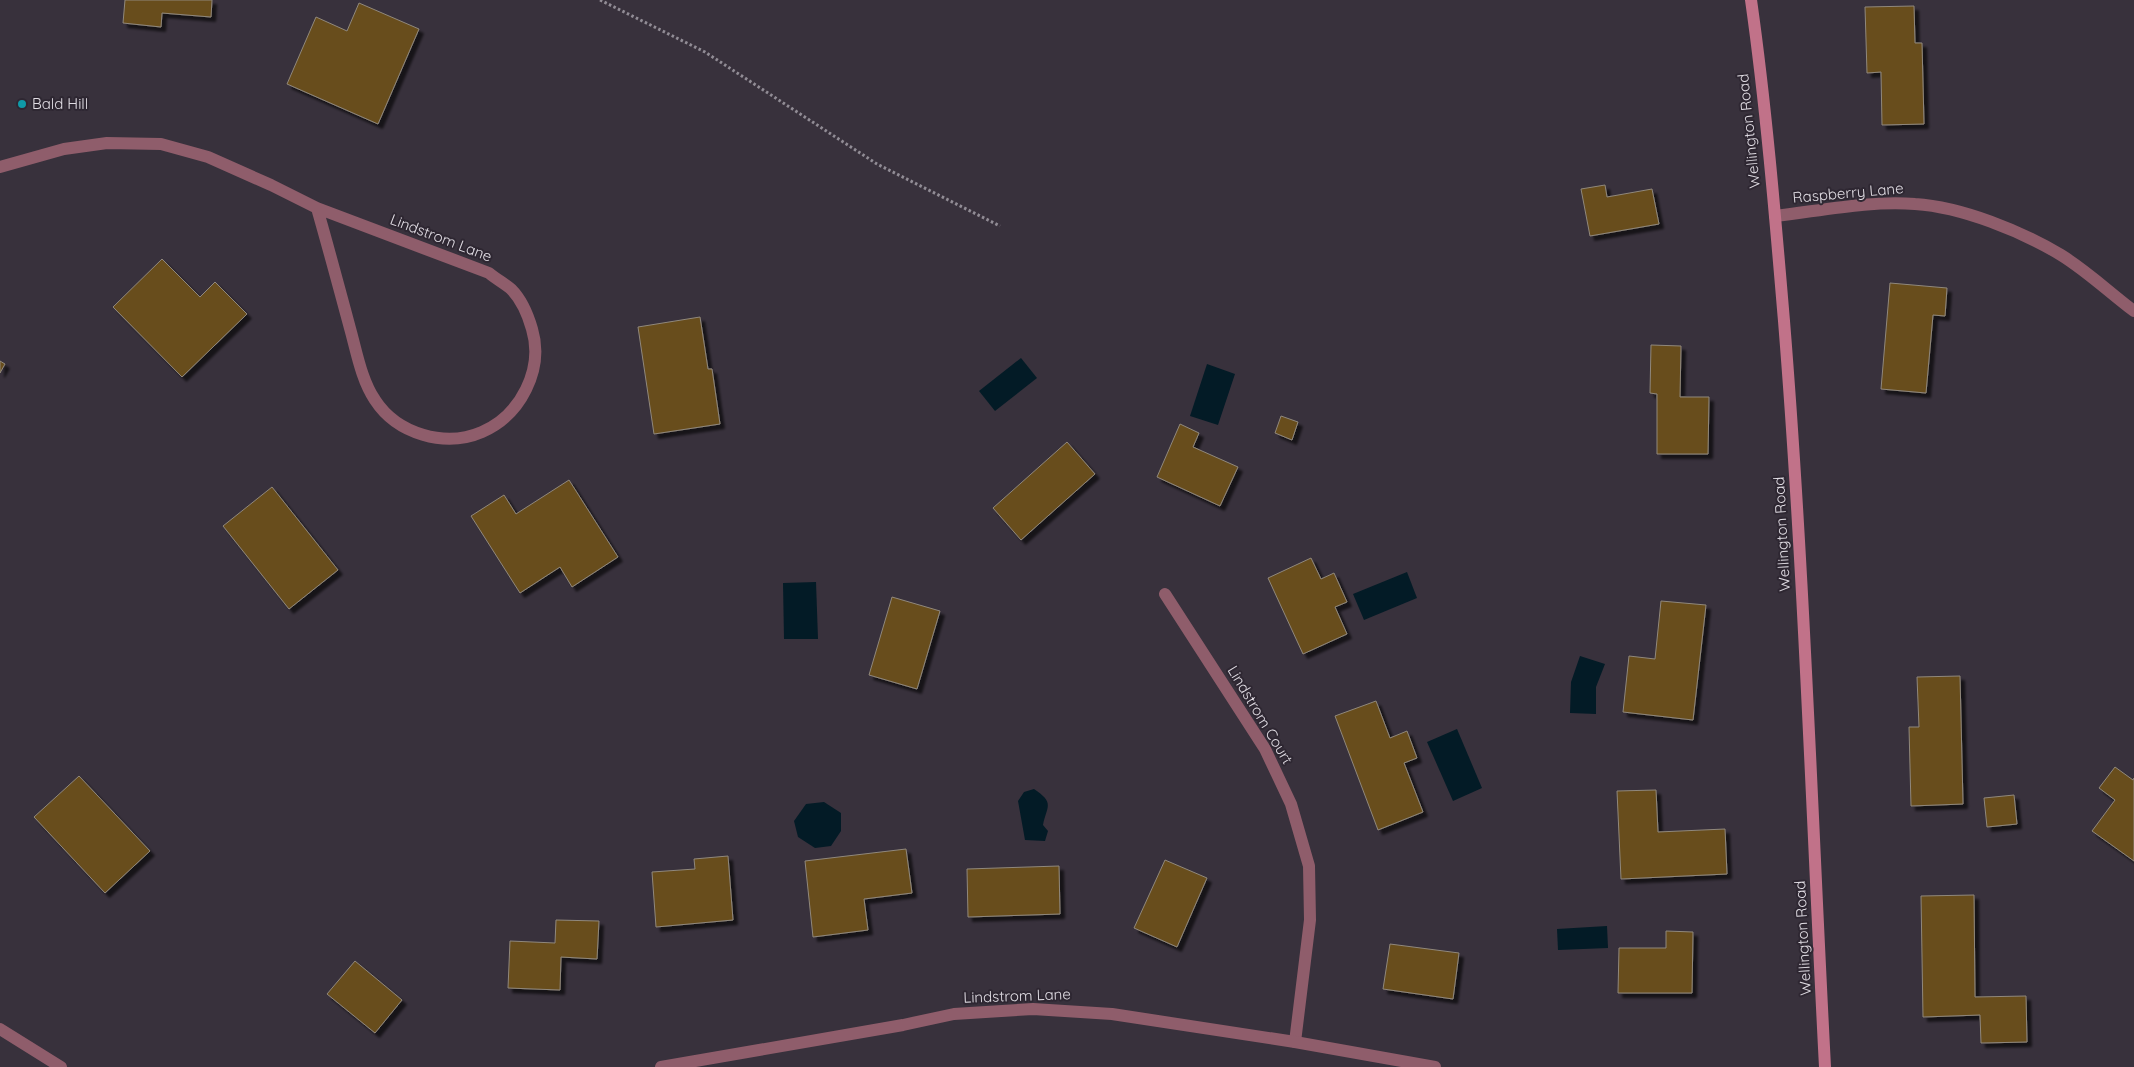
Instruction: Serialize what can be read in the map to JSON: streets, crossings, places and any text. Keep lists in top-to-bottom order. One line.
{"streets":{"main road":["Wellington Road"],"street":["Raspberry Lane","Lindstrom Lane","Lindstrom Court"]},"crossings":[["Wellington Road","Raspberry Lane"],["Lindstrom Lane","Lindstrom Court"]],"places":["Bald Hill"]}
